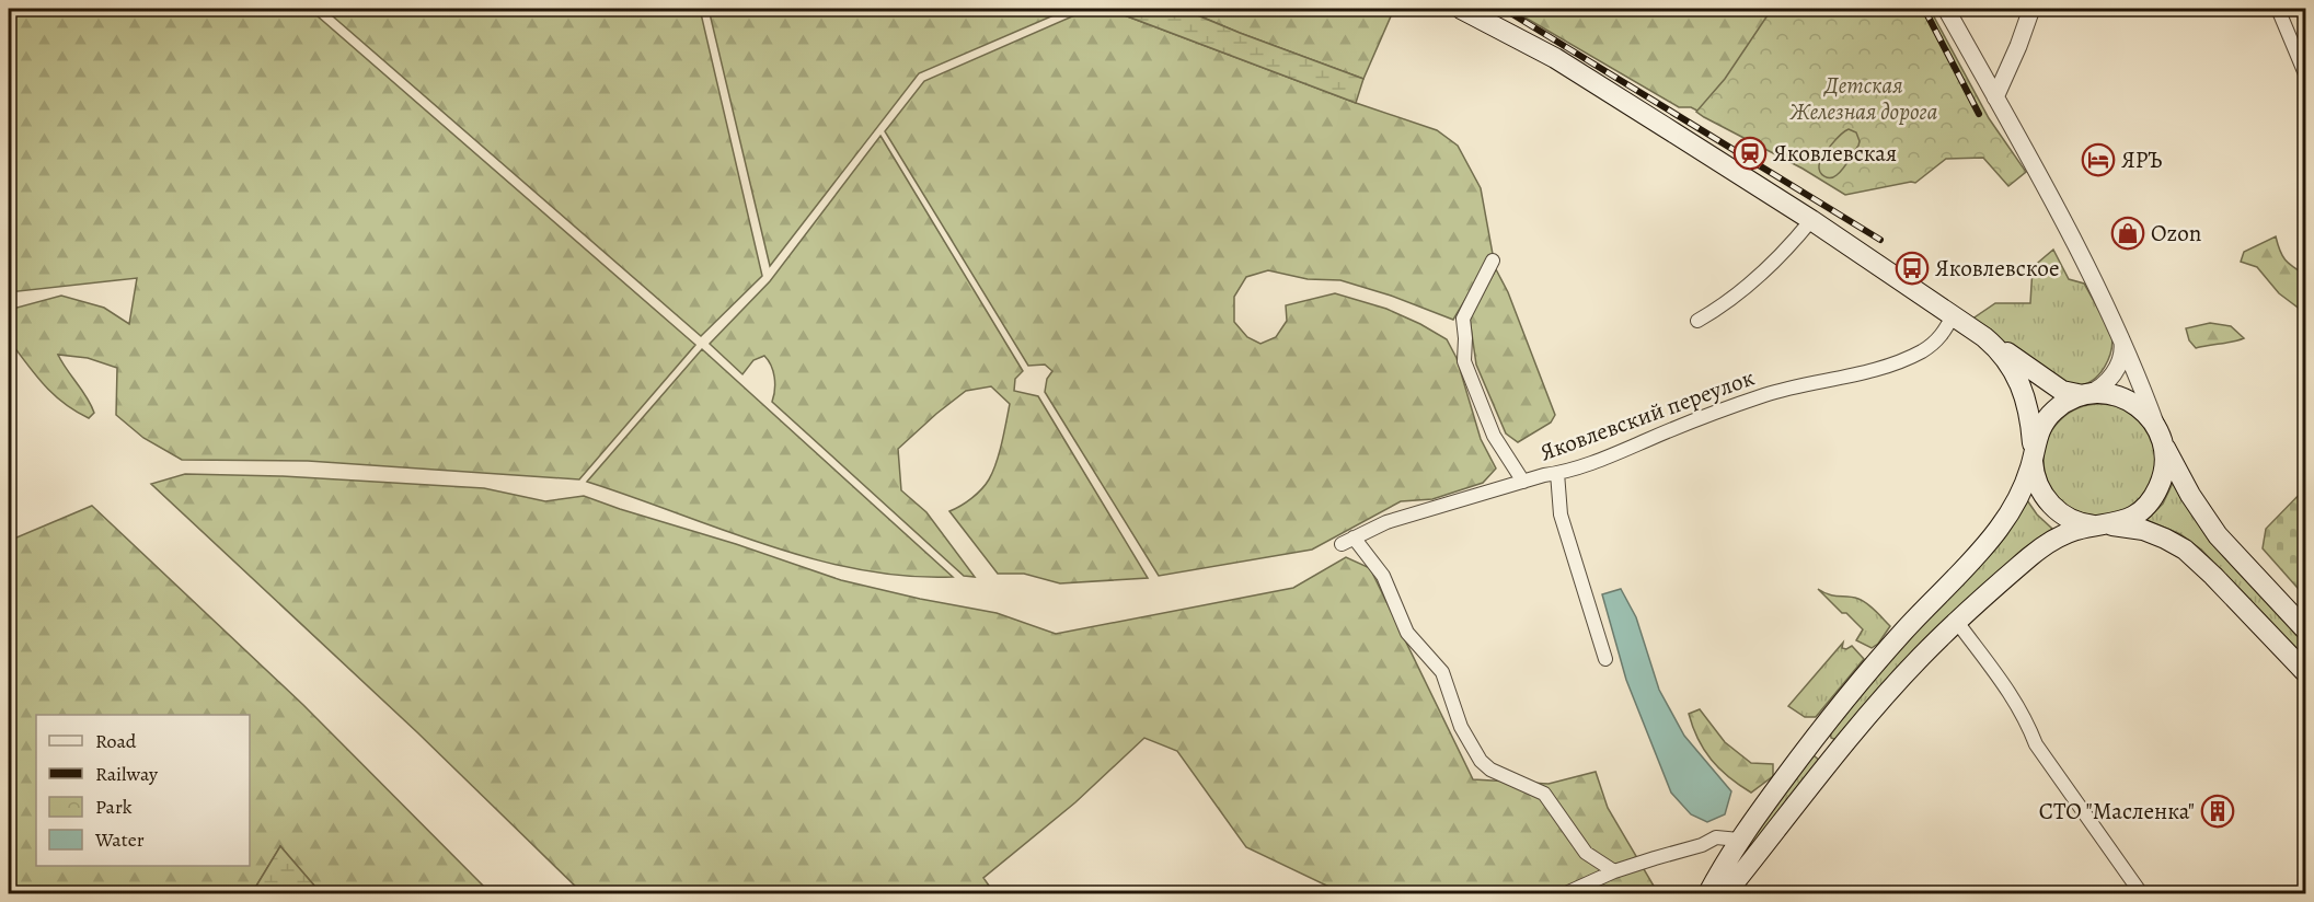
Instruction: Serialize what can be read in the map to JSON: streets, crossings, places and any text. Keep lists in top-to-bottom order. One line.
{"streets":{"street":["Яковлевский переулок"]},"parks":["Детская Железная дорога"],"places":{"station":["Яковлевская"],"hotel":["ЯРЪ"],"shop":["Ozon"],"bus stop":["Яковлевское"],"building":["СТО \"Масленка\""]},"legend":["Road","Railway","Park","Water"]}
